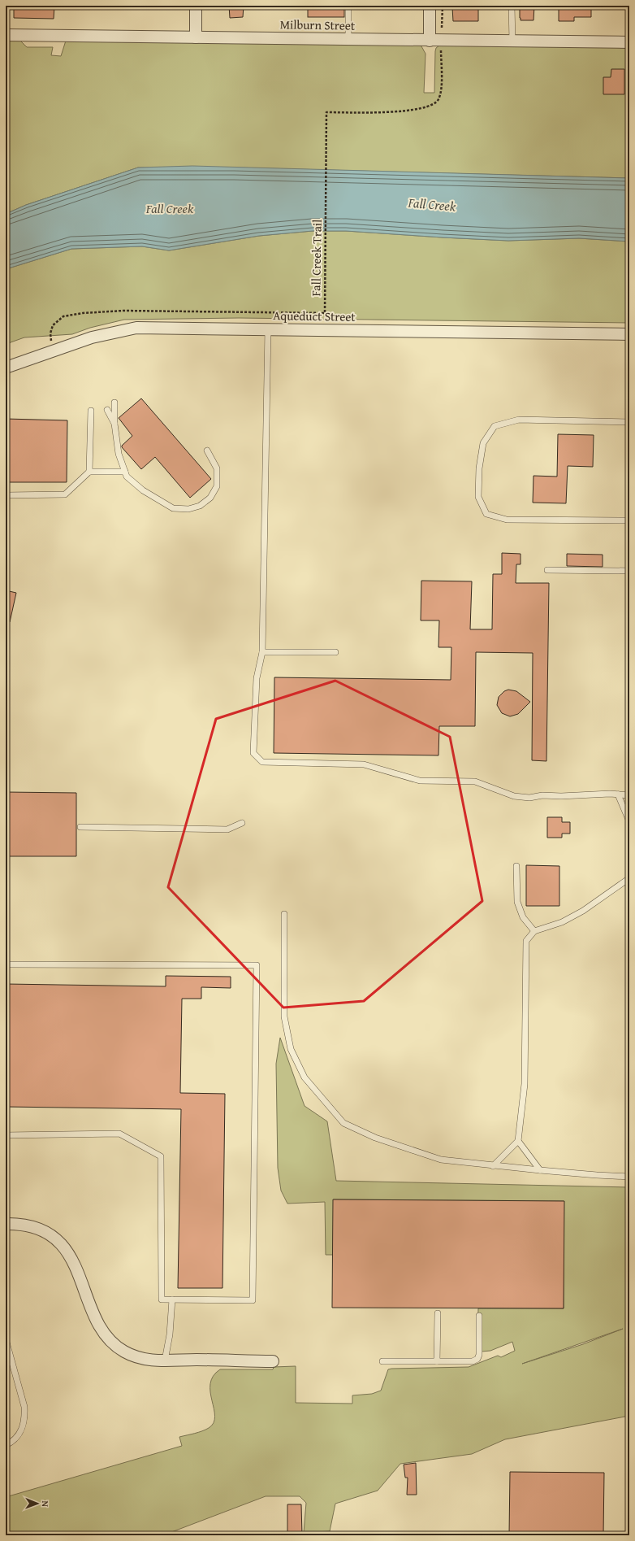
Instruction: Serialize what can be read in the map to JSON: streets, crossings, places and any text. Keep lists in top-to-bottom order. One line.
{"streets":{"street":["Milburn Street","Aqueduct Street"],"path":["Fall Creek Trail"]},"water":["Fall Creek"],"north":"right"}
